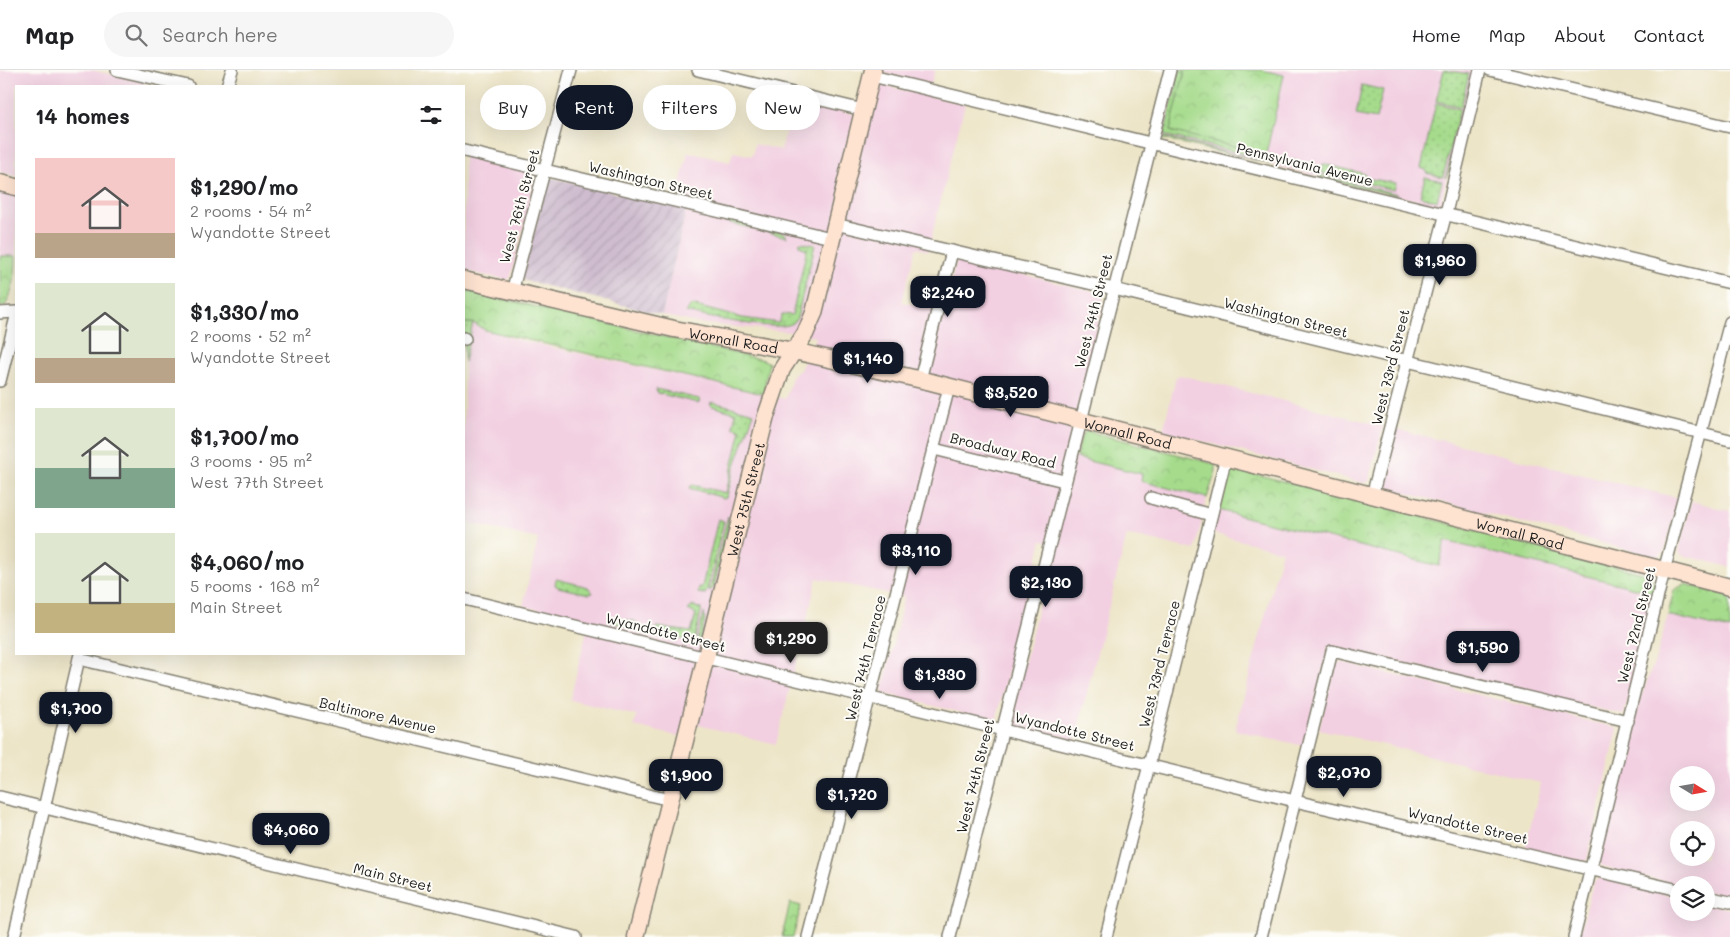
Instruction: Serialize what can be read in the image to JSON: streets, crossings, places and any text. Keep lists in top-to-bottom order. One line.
{"streets":{"main road":["Wornall Road","West 75th Street"],"street":["Pennsylvania Avenue","Washington Street","West 76th Street","West 74th Street","West 73rd Street","Broadway Road","West 72nd Street","Wyandotte Street","West 74th Terrace","West 73rd Terrace","Baltimore Avenue","Main Street"]},"crossings":[["Pennsylvania Avenue","West 74th Street"],["Pennsylvania Avenue","West 73rd Street"],["Pennsylvania Avenue","West 75th Street"],["Washington Street","West 76th Street"],["Washington Street","West 74th Street"],["Washington Street","West 73rd Street"],["Washington Street","West 75th Street"],["Washington Street","West 72nd Street"],["West 76th Street","Wornall Road"],["West 74th Street","Wornall Road"],["West 74th Street","Broadway Road"],["West 74th Street","Wyandotte Street"],["Wornall Road","West 73rd Street"],["Wornall Road","West 75th Street"],["Wornall Road","West 72nd Street"],["Wornall Road","West 74th Terrace"],["Wornall Road","West 73rd Terrace"],["Broadway Road","West 74th Terrace"],["West 75th Street","Wyandotte Street"],["West 75th Street","Baltimore Avenue"],["West 72nd Street","Wyandotte Street"],["Wyandotte Street","West 74th Terrace"],["Wyandotte Street","West 73rd Terrace"]],"north":"right","page":{"header":"Map","search":"Search here","nav":["Home","Map","About","Contact"],"chip":["Buy","Rent","Filters","New"],"heading":"14 homes","list":[{"name":"$1,290/mo","note":"2 rooms · 54 m² · Wyandotte Street"},{"name":"$1,330/mo","note":"2 rooms · 52 m² · Wyandotte Street"},{"name":"$1,700/mo","note":"3 rooms · 95 m² · West 77th Street"},{"name":"$4,060/mo","note":"5 rooms · 168 m² · Main Street"}],"price":["$1,960","$2,240","$1,140","$3,520","$3,110","$2,130","$1,290","$1,590","$1,330","$1,700","$2,070","$1,900","$1,720","$4,060"]}}
